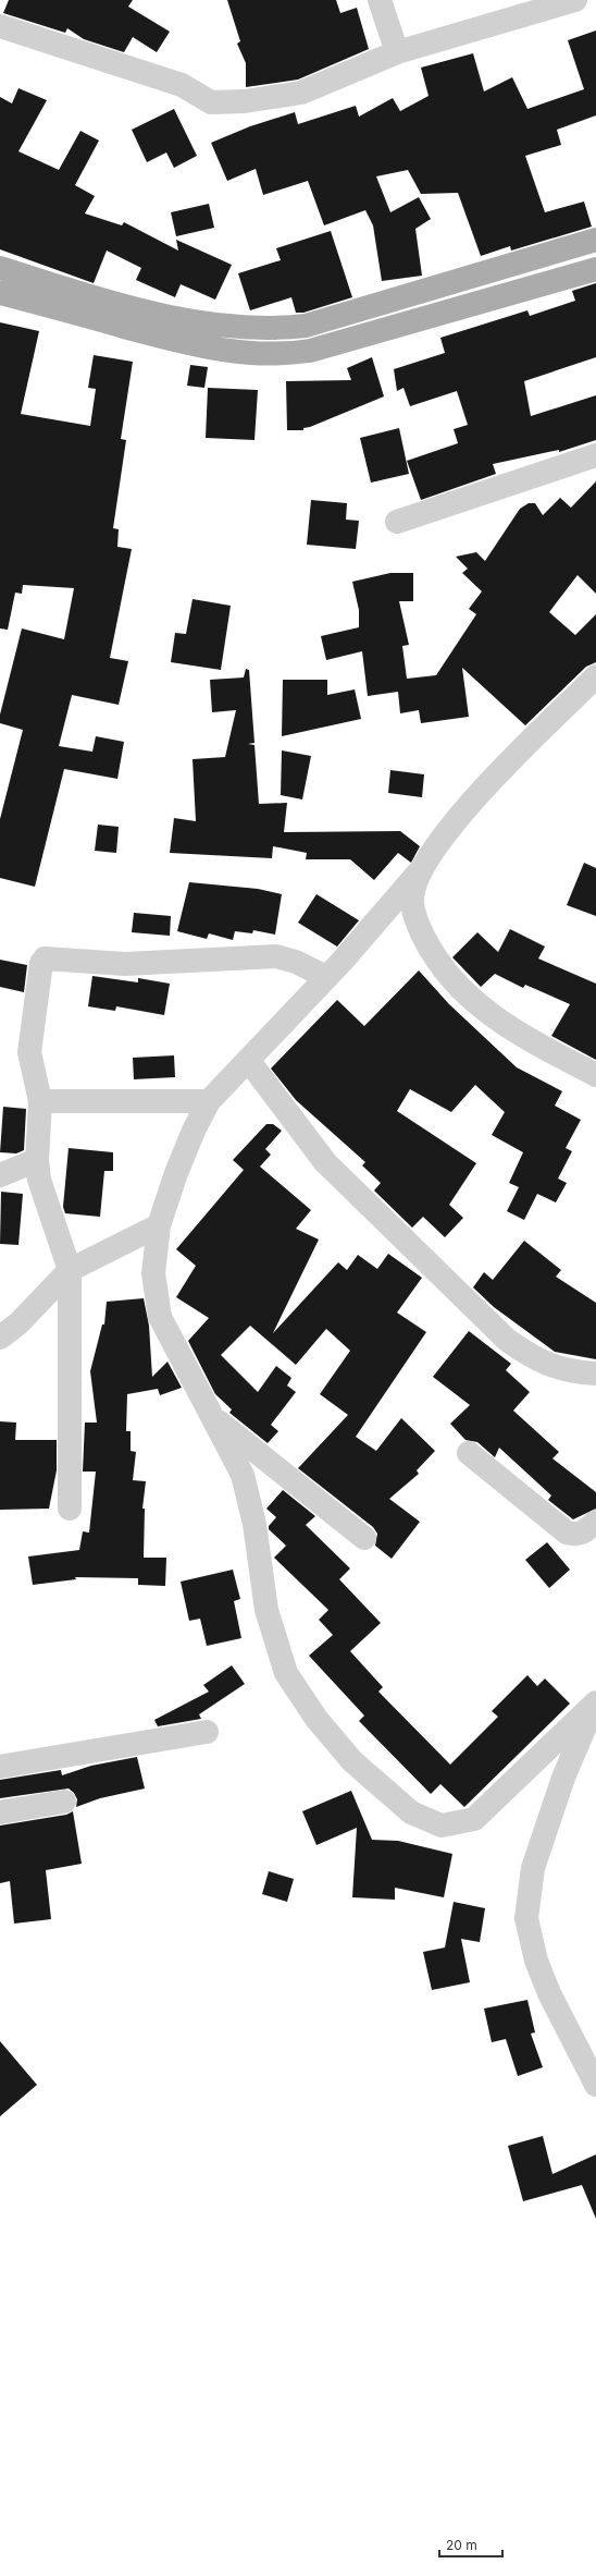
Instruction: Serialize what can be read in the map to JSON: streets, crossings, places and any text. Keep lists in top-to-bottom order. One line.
{"scale_bar":"20 m"}
